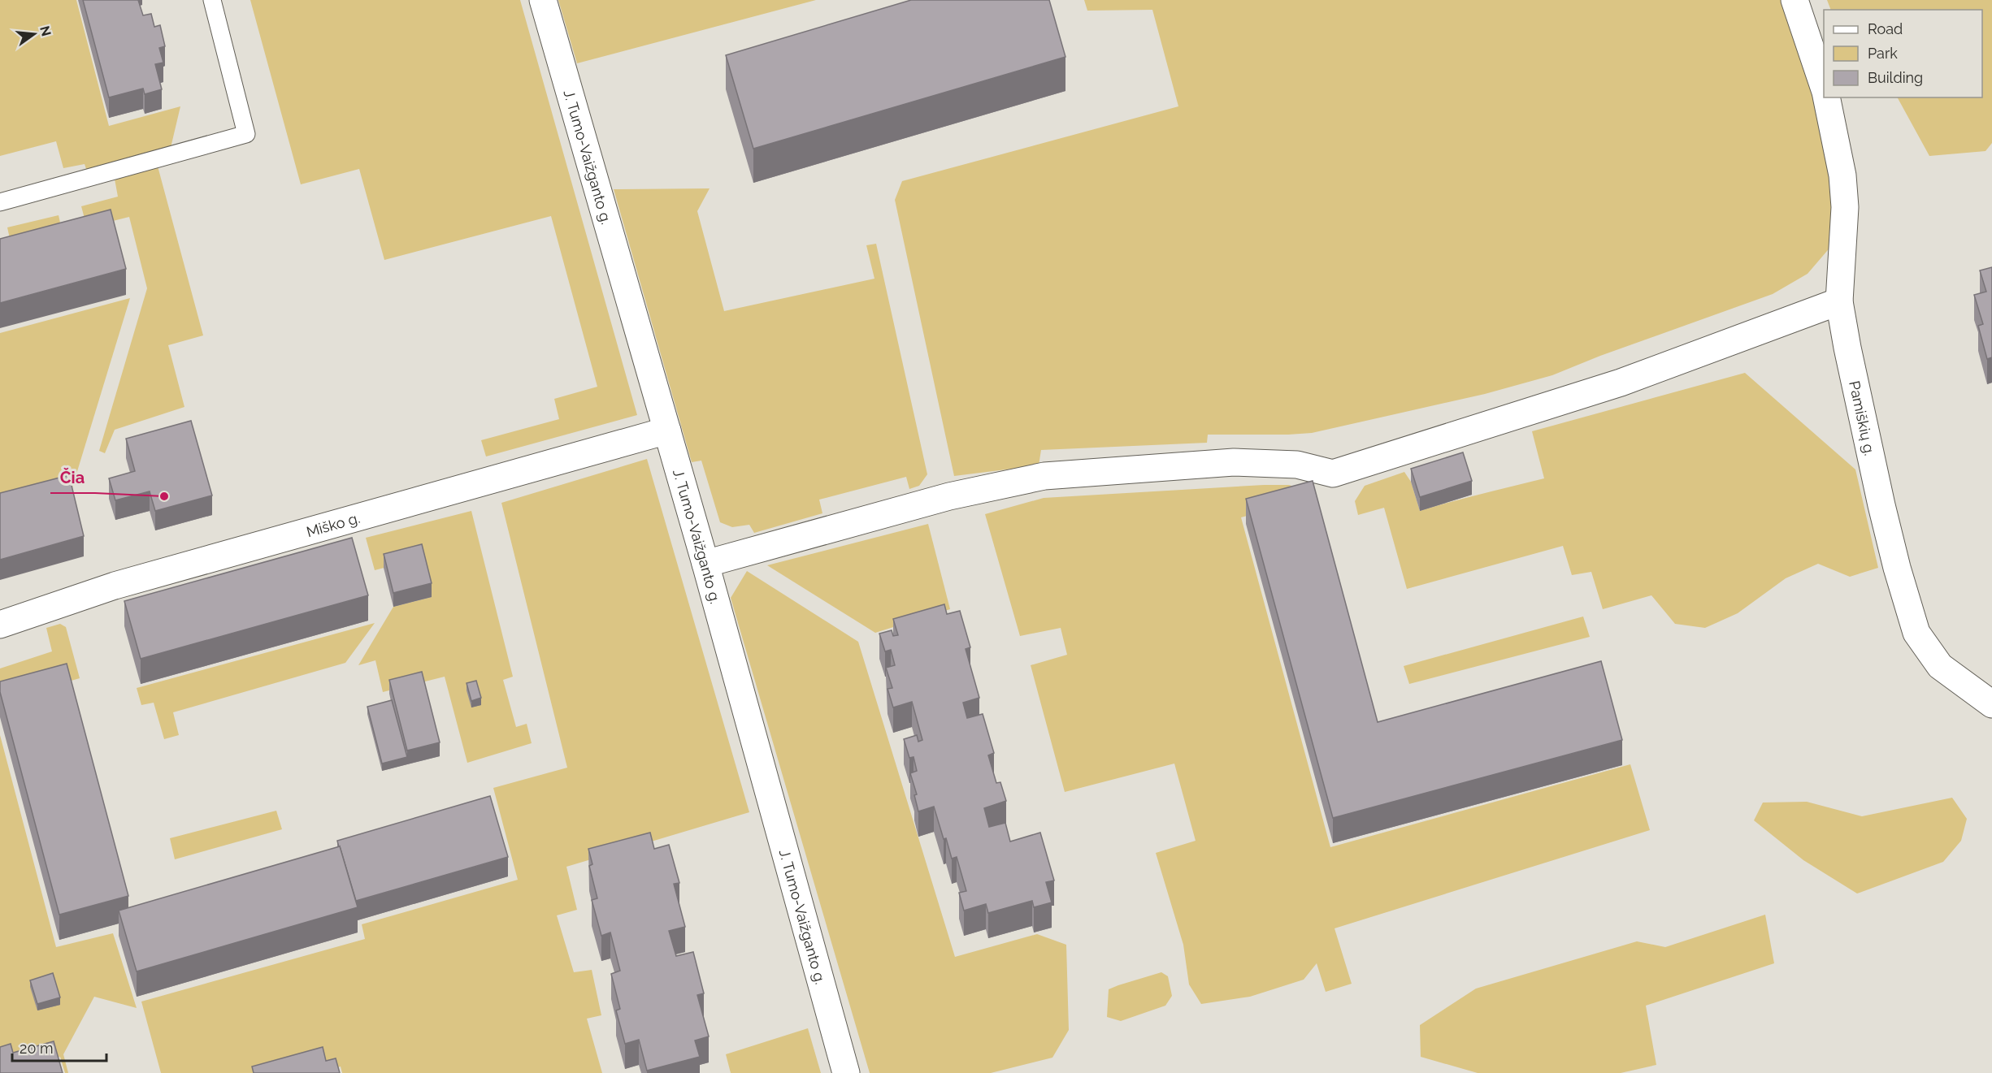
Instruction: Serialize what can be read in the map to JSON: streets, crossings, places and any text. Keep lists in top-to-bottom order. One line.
{"streets":{"street":["J. Tumo-Vaižganto g.","Pamiškių g.","Miško g."]},"crossings":[["J. Tumo-Vaižganto g.","Miško g."]],"places":["Čia"],"legend":["Road","Park","Building"],"scale_bar":"20 m","north":"right"}
